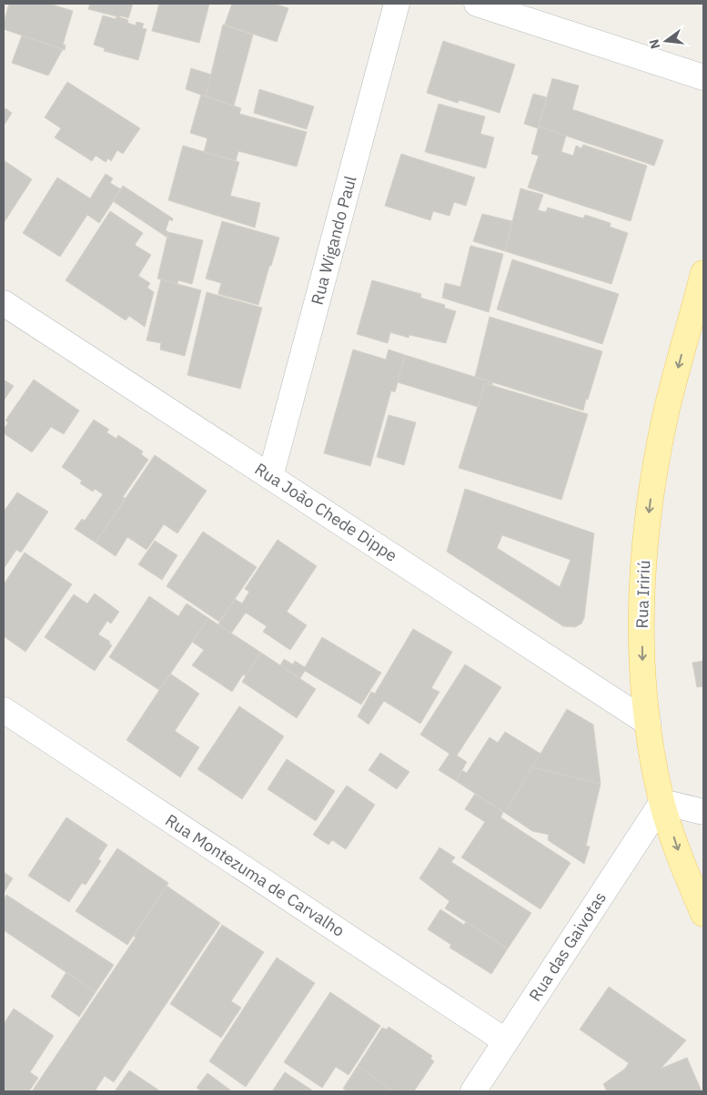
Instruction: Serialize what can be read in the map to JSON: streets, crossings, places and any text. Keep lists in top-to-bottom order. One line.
{"streets":{"main road":["Rua Iririú"],"street":["Rua Wigando Paul","Rua João Chede Dippe","Rua Montezuma de Carvalho","Rua das Gaivotas"]},"crossings":[["Rua Wigando Paul","Rua João Chede Dippe"],["Rua João Chede Dippe","Rua Iririú"],["Rua Iririú","Rua das Gaivotas"],["Rua Montezuma de Carvalho","Rua das Gaivotas"]],"one_way":["Rua Iririú"],"north":"left"}
